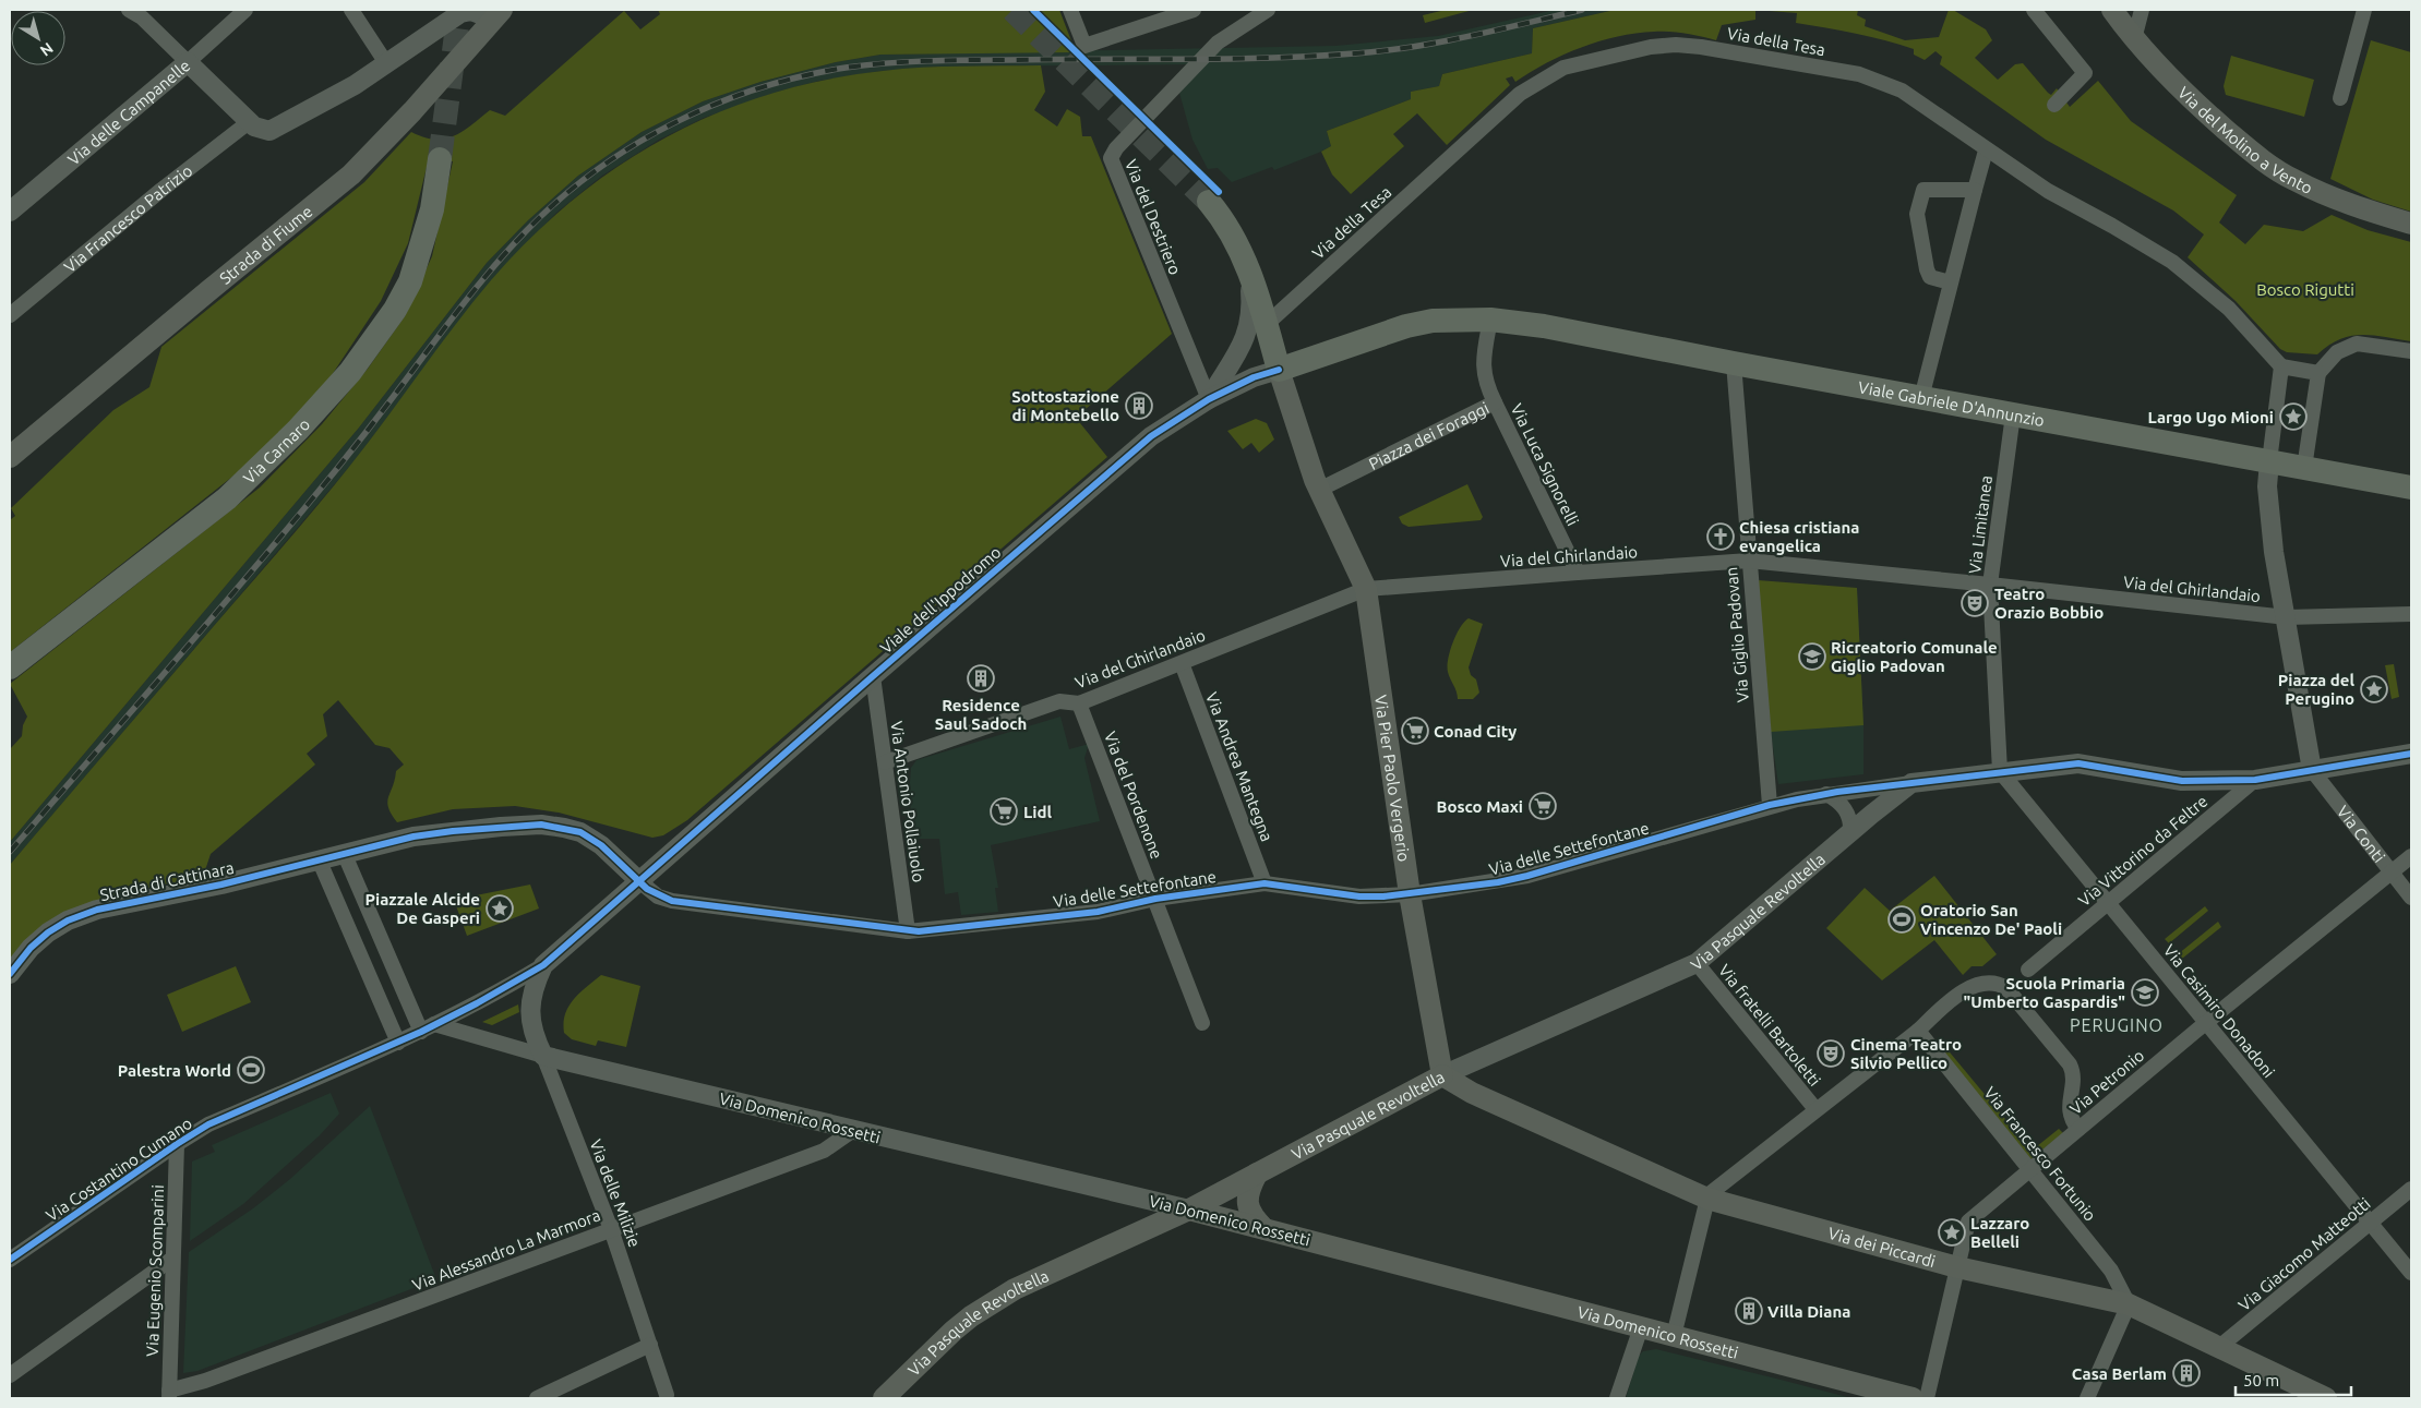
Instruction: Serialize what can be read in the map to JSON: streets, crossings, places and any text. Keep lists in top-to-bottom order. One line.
{"streets":{"main road":["Via del Molino a Vento","Strada di Fiume","Viale Gabriele D'Annunzio","Via Carnaro","Via Pier Paolo Vergerio","Via Pasquale Revoltella","Via Domenico Rossetti","Via dei Piccardi"],"street":["Via della Tesa","Via delle Campanelle","Via del Destriero","Via Francesco Patrizio","Piazza dei Foraggi","Via Luca Signorelli","Via Limitanea","Via del Ghirlandaio","Viale dell'Ippodromo","Via Giglio Padovan","Via Andrea Mantegna","Via del Pordenone","Via Antonio Pollaiuolo","Via Conti","Via delle Settefontane","Via Vittorino da Feltre","Strada di Cattinara","Via Casimiro Donadoni","Via fratelli Bartoletti","Via Petronio","Via Francesco Fortunio","Via Costantino Cumano","Via delle Milizie","Via Alessandro La Marmora","Via Giacomo Matteotti","Via Eugenio Scomparini"]},"crossings":[["Via del Destriero","Viale dell'Ippodromo"],["Viale Gabriele D'Annunzio","Piazza dei Foraggi"],["Viale Gabriele D'Annunzio","Via Limitanea"],["Viale Gabriele D'Annunzio","Via Giglio Padovan"],["Piazza dei Foraggi","Via Luca Signorelli"],["Piazza dei Foraggi","Via Pier Paolo Vergerio"],["Via Luca Signorelli","Via del Ghirlandaio"],["Via Limitanea","Via del Ghirlandaio"],["Via Limitanea","Via delle Settefontane"],["Via Limitanea","Via Casimiro Donadoni"],["Via del Ghirlandaio","Via Giglio Padovan"],["Via del Ghirlandaio","Via Andrea Mantegna"],["Via del Ghirlandaio","Via Pier Paolo Vergerio"],["Via del Ghirlandaio","Via del Pordenone"],["Via del Ghirlandaio","Via Antonio Pollaiuolo"],["Viale dell'Ippodromo","Via Antonio Pollaiuolo"],["Viale dell'Ippodromo","Via delle Settefontane"],["Via Giglio Padovan","Via delle Settefontane"],["Via Andrea Mantegna","Via delle Settefontane"],["Via Pier Paolo Vergerio","Via delle Settefontane"],["Via Pier Paolo Vergerio","Via Pasquale Revoltella"],["Via Pier Paolo Vergerio","Via dei Piccardi"],["Via del Pordenone","Via delle Settefontane"],["Via Antonio Pollaiuolo","Via delle Settefontane"],["Via Conti","Via delle Settefontane"],["Via Conti","Via Petronio"],["Via delle Settefontane","Via Vittorino da Feltre"],["Via delle Settefontane","Via Pasquale Revoltella"],["Via delle Settefontane","Via Casimiro Donadoni"],["Via Vittorino da Feltre","Via Casimiro Donadoni"],["Via Pasquale Revoltella","Via fratelli Bartoletti"],["Via Pasquale Revoltella","Via Domenico Rossetti"],["Via Pasquale Revoltella","Via dei Piccardi"],["Via Casimiro Donadoni","Via Petronio"],["Via Casimiro Donadoni","Via Giacomo Matteotti"],["Via Petronio","Via Francesco Fortunio"],["Via Petronio","Via dei Piccardi"],["Via Domenico Rossetti","Via delle Milizie"],["Via Domenico Rossetti","Via Alessandro La Marmora"],["Via Francesco Fortunio","Via dei Piccardi"],["Via Costantino Cumano","Via Eugenio Scomparini"],["Via delle Milizie","Via Alessandro La Marmora"],["Via dei Piccardi","Via Giacomo Matteotti"],["Via Alessandro La Marmora","Via Eugenio Scomparini"]],"districts":["PERUGINO"],"parks":["Bosco Rigutti"],"places":{"building":["Sottostazione di Montebello","Residence Saul Sadoch","Villa Diana","Casa Berlam"],"place":["Largo Ugo Mioni","Piazza del Perugino","Piazzale Alcide De Gasperi","Lazzaro Belleli"],"church":["Chiesa cristiana evangelica"],"theatre":["Teatro Orazio Bobbio","Cinema Teatro Silvio Pellico"],"school or university":["Ricreatorio Comunale Giglio Padovan","Scuola Primaria \"Umberto Gaspardis\""],"supermarket":["Conad City","Bosco Maxi","Lidl"],"sports":["Oratorio San Vincenzo De' Paoli","Palestra World"]},"scale_bar":"50 m","north":"bottom right"}
